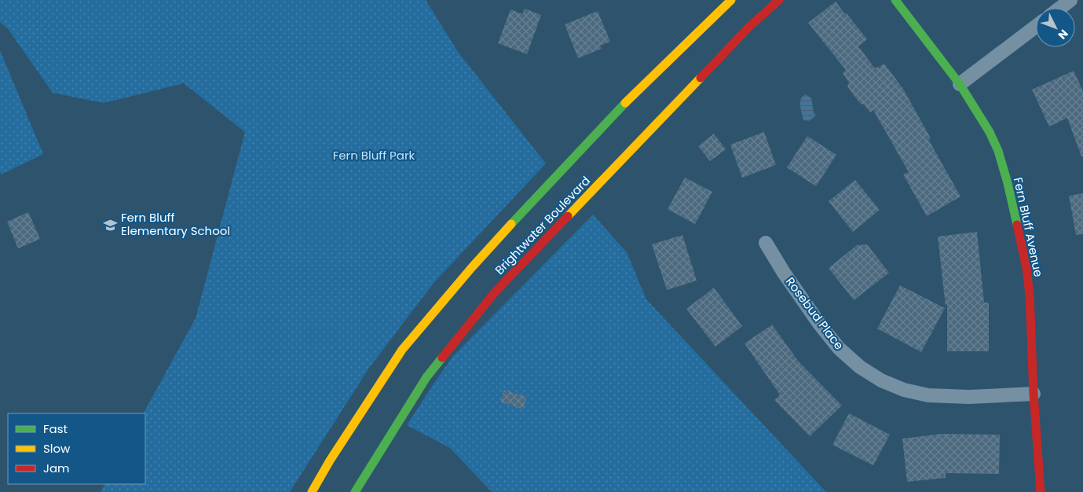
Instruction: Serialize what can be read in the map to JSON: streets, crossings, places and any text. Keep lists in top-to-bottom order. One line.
{"streets":{"street":["Brightwater Boulevard","Fern Bluff Avenue","Rosebud Place"]},"crossings":[["Fern Bluff Avenue","Rosebud Place"]],"parks":["Fern Bluff Park"],"places":{"school or university":["Fern Bluff Elementary School"]},"legend":["Fast","Slow","Jam"],"north":"bottom right"}
